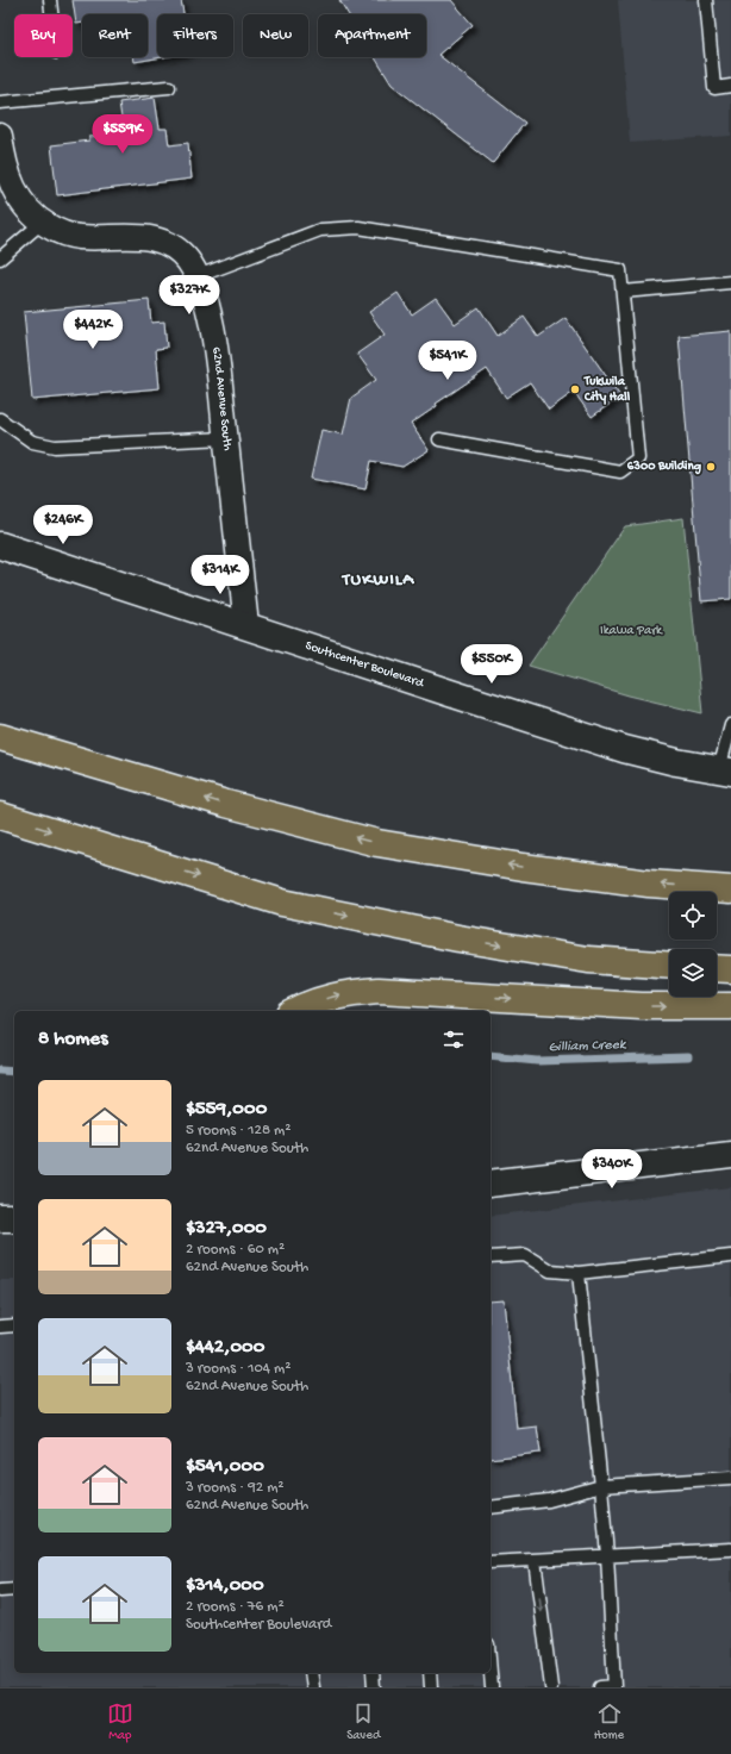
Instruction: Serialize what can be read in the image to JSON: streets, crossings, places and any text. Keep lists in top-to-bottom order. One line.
{"streets":{"main road":["Southcenter Boulevard"],"street":["62nd Avenue South"]},"crossings":[["62nd Avenue South","Southcenter Boulevard"]],"districts":["TUKWILA"],"water":["Gilliam Creek"],"parks":["Ikawa Park"],"places":["Tukwila City Hall","6300 Building"],"page":{"chip":["Buy","Rent","Filters","New","Apartment"],"price":["$559K","$327K","$442K","$541K","$246K","$314K","$550K","$340K"],"heading":"8 homes","list":[{"name":"$559,000","note":"5 rooms · 128 m² · 62nd Avenue South"},{"name":"$327,000","note":"2 rooms · 60 m² · 62nd Avenue South"},{"name":"$442,000","note":"3 rooms · 104 m² · 62nd Avenue South"},{"name":"$541,000","note":"3 rooms · 92 m² · 62nd Avenue South"},{"name":"$314,000","note":"2 rooms · 76 m² · Southcenter Boulevard"}],"tabs":["Map","Saved","Home"]}}
